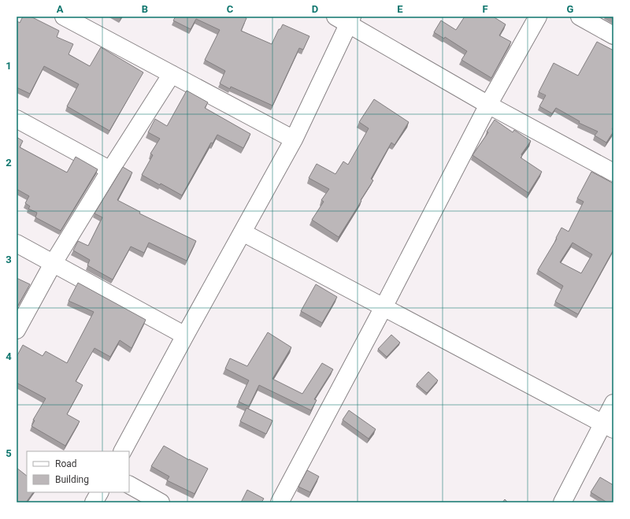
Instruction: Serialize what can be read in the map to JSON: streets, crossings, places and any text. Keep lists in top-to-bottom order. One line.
{"legend":["Road","Building"],"grid":{"columns":["A","B","C","D","E","F","G"],"rows":["1","2","3","4","5"]}}
